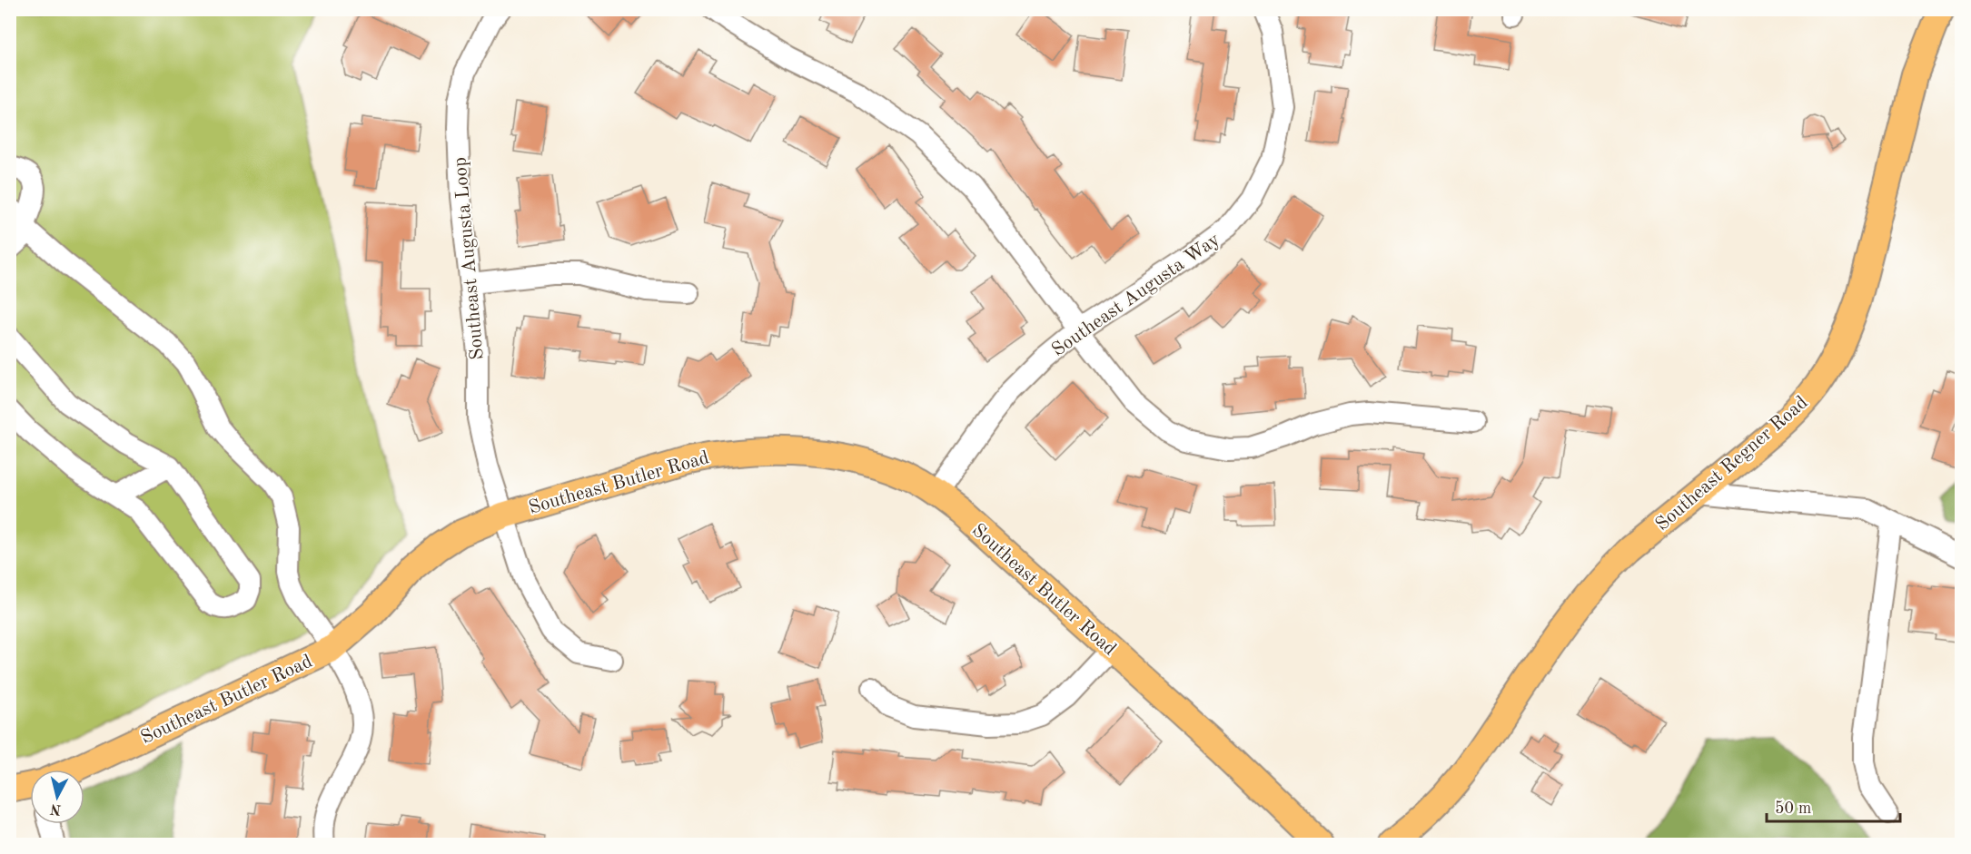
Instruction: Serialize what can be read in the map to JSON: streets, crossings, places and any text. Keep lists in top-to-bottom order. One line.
{"streets":{"main road":["Southeast Regner Road","Southeast Butler Road"],"street":["Southeast Augusta Loop","Southeast Augusta Way"]},"crossings":[["Southeast Augusta Loop","Southeast Butler Road"],["Southeast Augusta Way","Southeast Butler Road"]],"scale_bar":"50 m","north":"bottom"}
